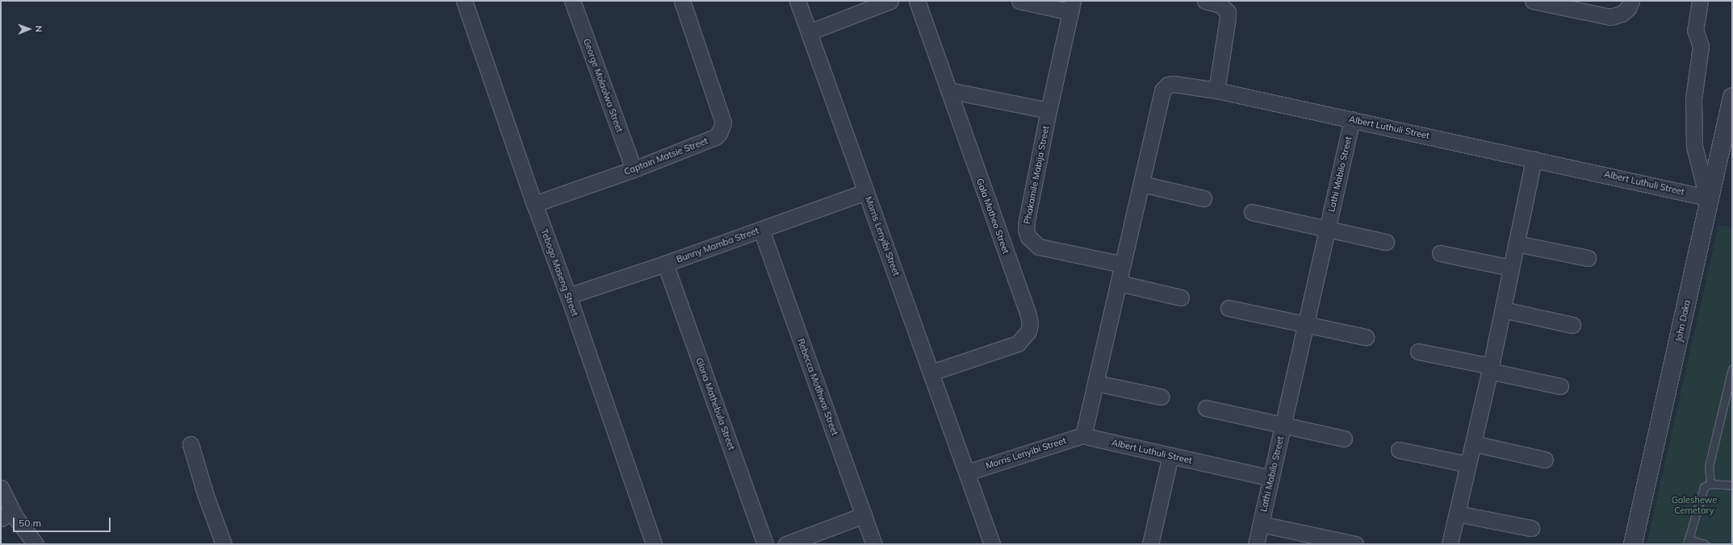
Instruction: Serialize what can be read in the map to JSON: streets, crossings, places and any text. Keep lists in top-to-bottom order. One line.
{"streets":{"street":["George Molaolwa Street","Albert Luthuli Street","Captain Matsie Street","Lathi Mabilo Street","Phakamile Mabija Street","Gala Motheo Street","Morris Lenyibi Street","Bunny Mamba Street","Tebogo Maseng Street","John Daka","Rebecca Motlhwai Street","Gloria Mathebula Street"]},"crossings":[["George Molaolwa Street","Captain Matsie Street"],["Albert Luthuli Street","Lathi Mabilo Street"],["Albert Luthuli Street","Phakamile Mabija Street"],["Albert Luthuli Street","Morris Lenyibi Street"],["Albert Luthuli Street","John Daka"],["Captain Matsie Street","Tebogo Maseng Street"],["Gala Motheo Street","Morris Lenyibi Street"],["Morris Lenyibi Street","Bunny Mamba Street"],["Bunny Mamba Street","Tebogo Maseng Street"],["Bunny Mamba Street","Rebecca Motlhwai Street"],["Bunny Mamba Street","Gloria Mathebula Street"]],"parks":["Galeshewe Cemetary"],"scale_bar":"50 m","north":"right"}
